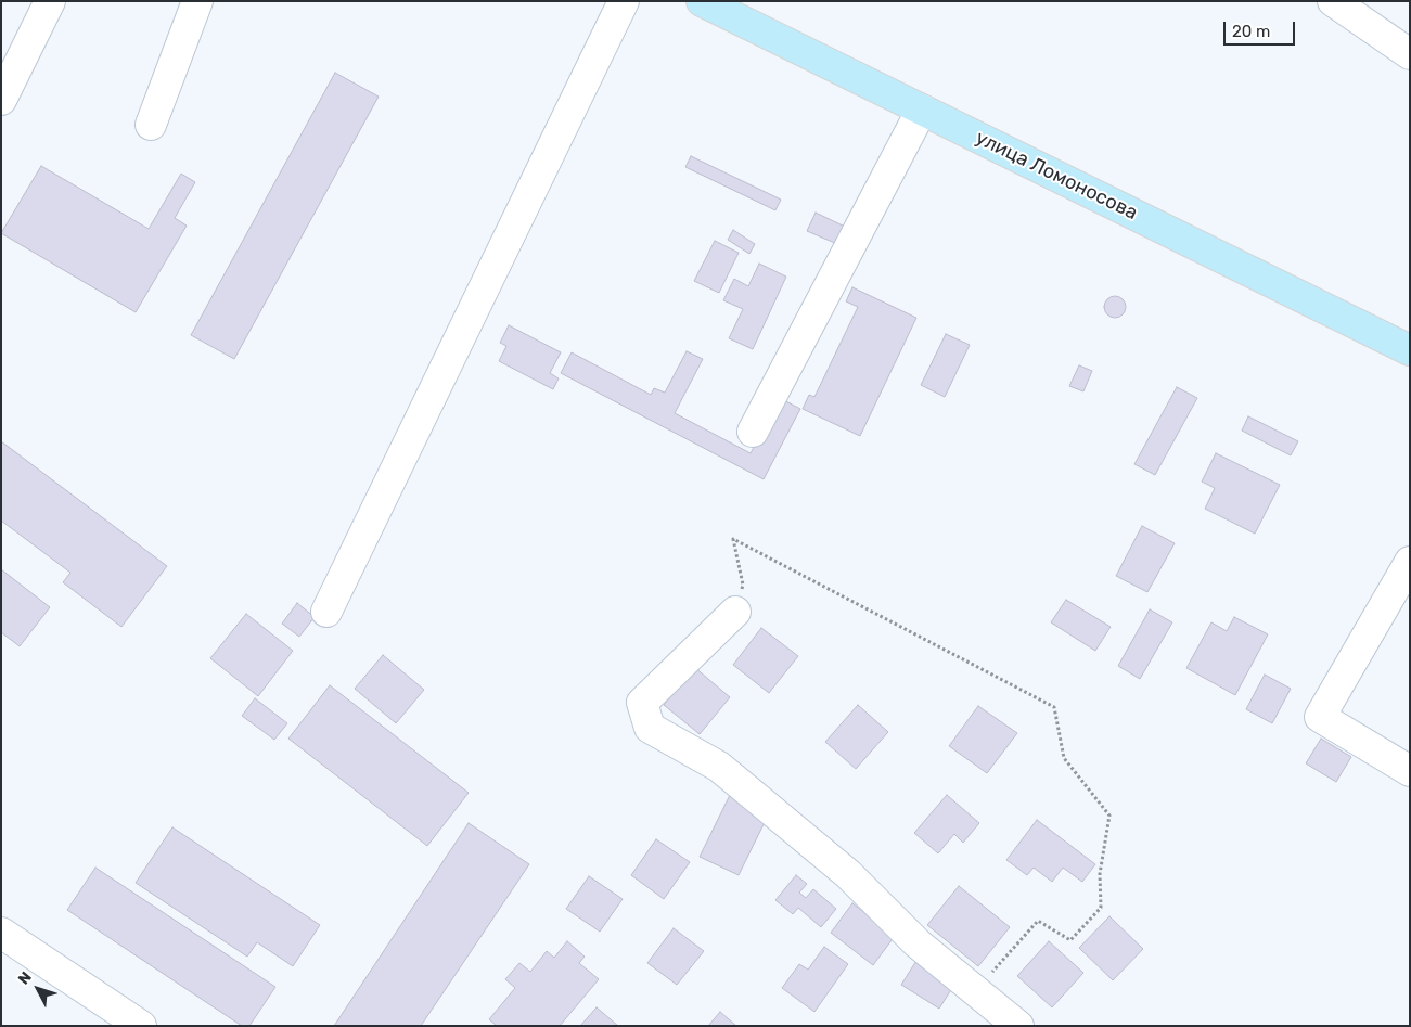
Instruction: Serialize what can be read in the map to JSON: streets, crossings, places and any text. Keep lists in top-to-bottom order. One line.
{"streets":{"main road":["улица Ломоносова"]},"scale_bar":"20 m","north":"top left"}
